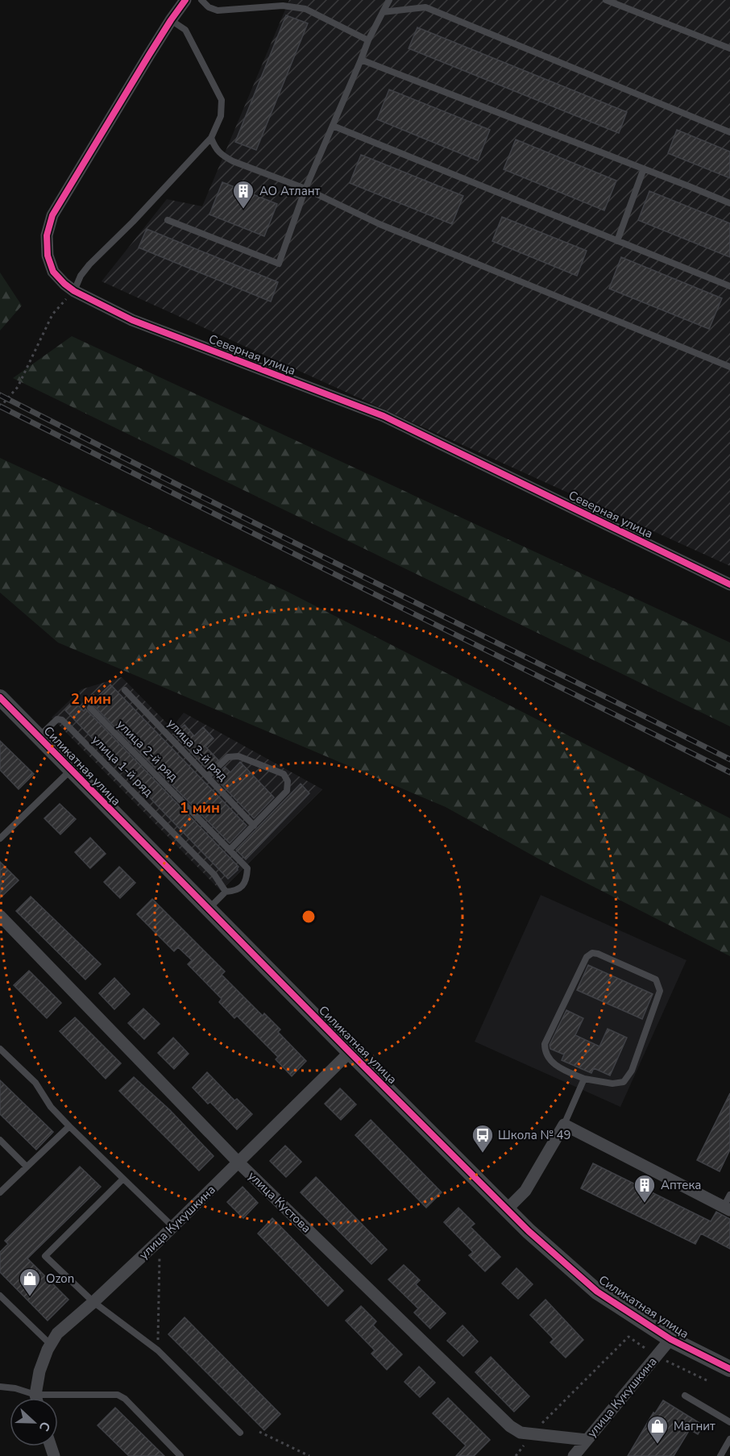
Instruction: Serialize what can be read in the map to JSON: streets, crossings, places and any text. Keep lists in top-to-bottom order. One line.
{"streets":{"street":["Северная улица","Силикатная улица","улица Кустова","улица Кукушкина"],"lane":["улица 3-й ряд","улица 2-й ряд","улица 1-й ряд"]},"crossings":[["улица 2-й ряд","улица 1-й ряд"],["Силикатная улица","улица 1-й ряд"],["Силикатная улица","улица Кукушкина"],["улица Кустова","улица Кукушкина"]],"places":{"building":["АО Атлант","Аптека"],"bus stop":["Школа № 49"],"shop":["Ozon","Магнит"]},"north":"right","rings":["2 мин","1 мин"]}
